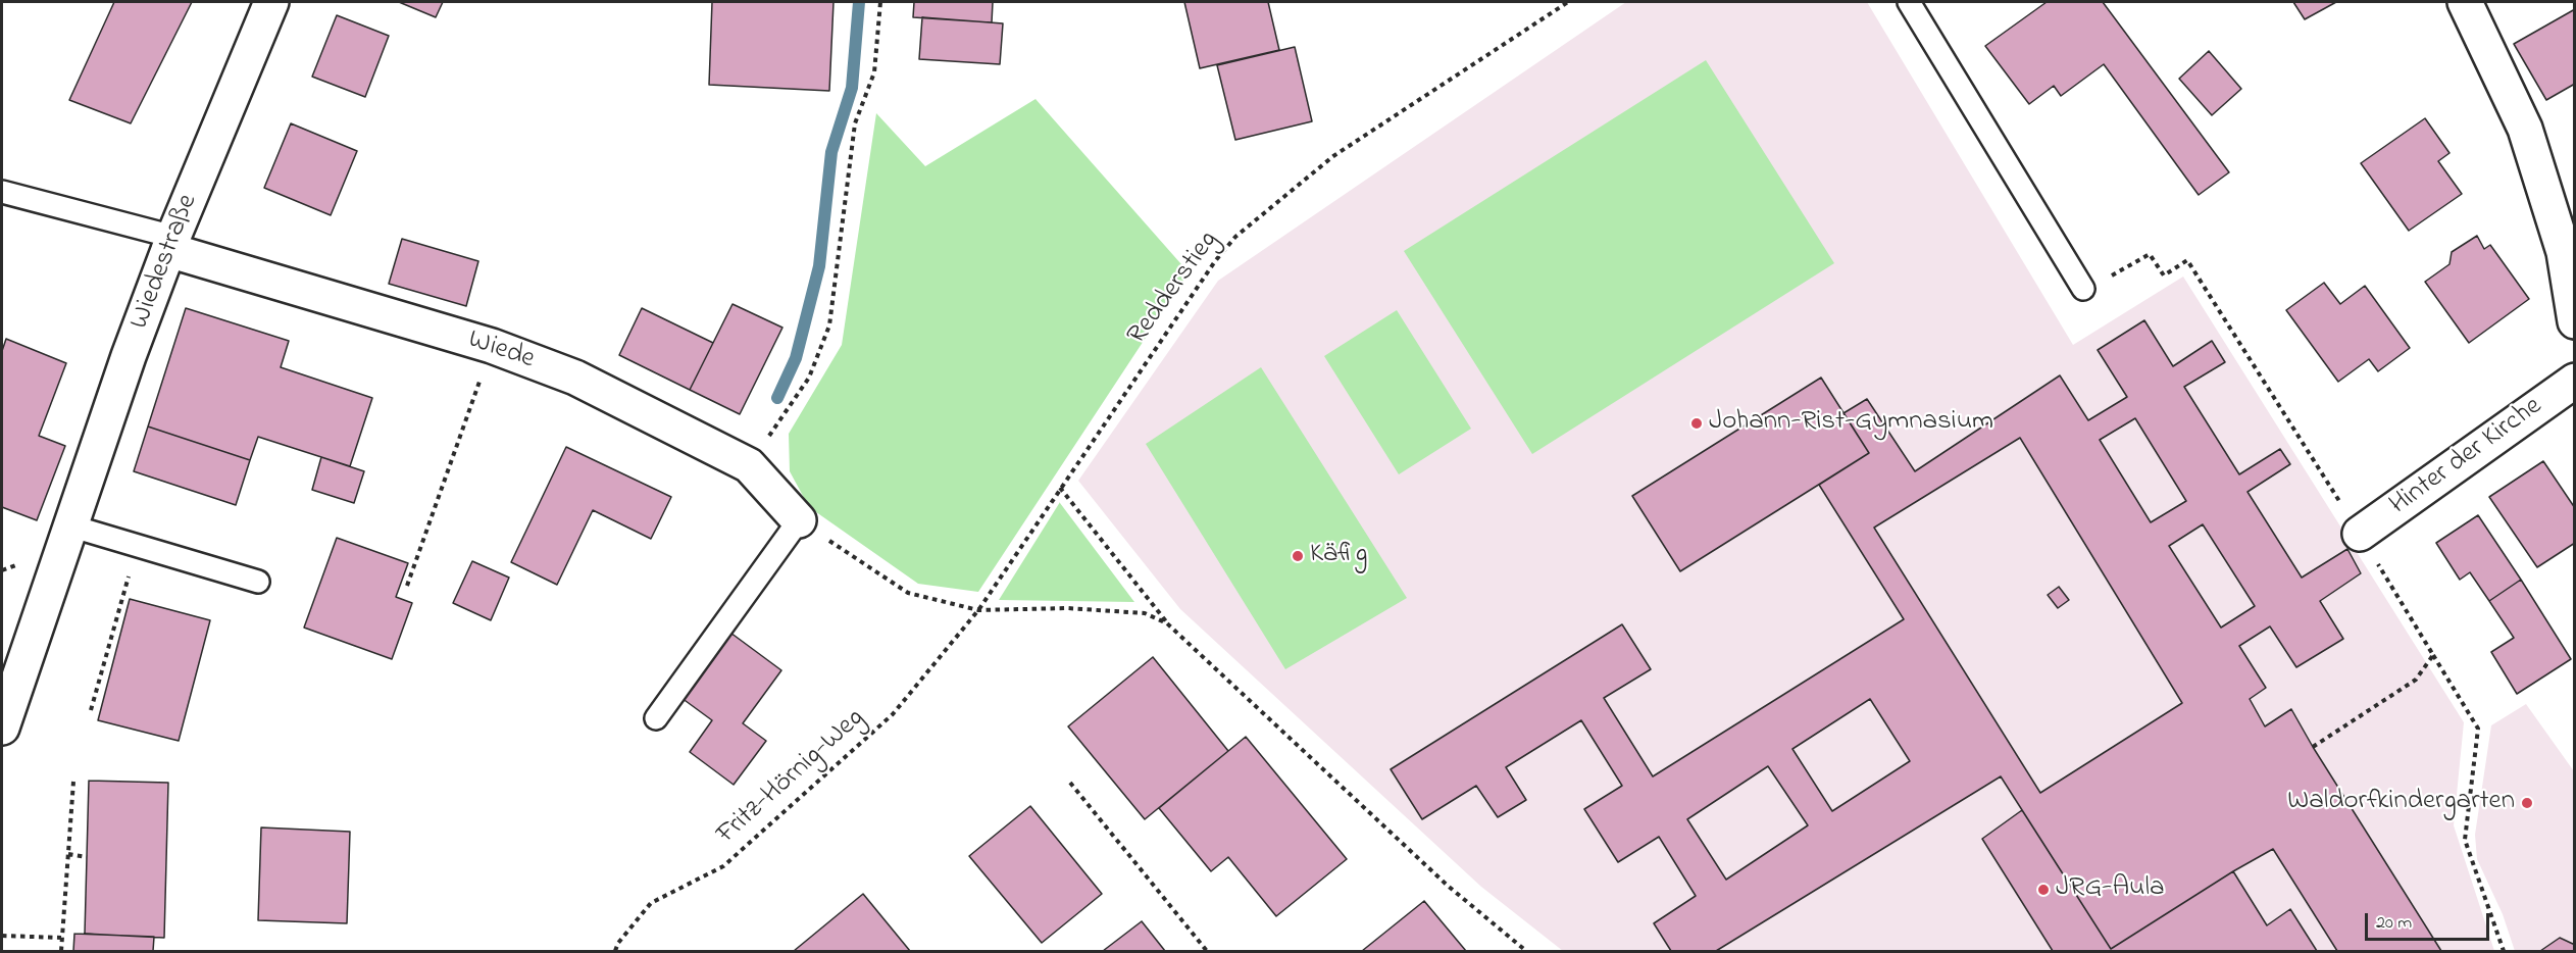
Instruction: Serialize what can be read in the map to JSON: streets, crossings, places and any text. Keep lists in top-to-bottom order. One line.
{"streets":{"street":["Wiedestraße","Wiede","Hinter der Kirche"],"path":["Redderstieg","Fritz-Hörnig-Weg"]},"crossings":[["Wiedestraße","Wiede"],["Redderstieg","Fritz-Hörnig-Weg"]],"places":["Johann-Rist-Gymnasium","Käfig","Waldorfkindergarten","JRG-Aula"],"scale_bar":"20 m"}
